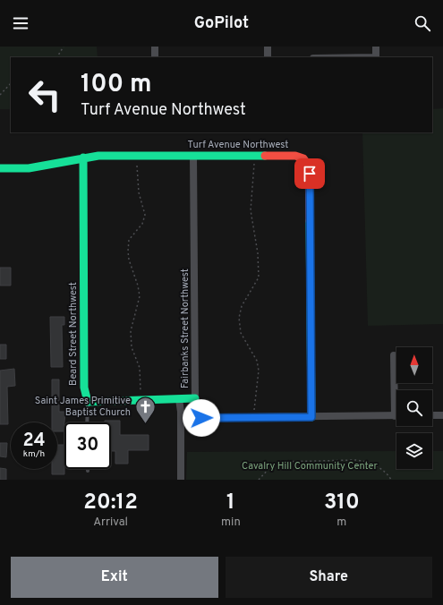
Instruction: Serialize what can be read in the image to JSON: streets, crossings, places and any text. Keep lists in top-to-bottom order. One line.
{"streets":{"street":["Turf Avenue Northwest","Fairbanks Street Northwest","Beard Street Northwest"]},"crossings":[["Turf Avenue Northwest","Fairbanks Street Northwest"],["Turf Avenue Northwest","Beard Street Northwest"]],"parks":["Cavalry Hill Community Center"],"places":{"church":["Saint James Primitive Baptist Church"]},"north":"top","page":{"header":"GoPilot","turn":["100 m","Turf Avenue Northwest"],"speed":"24 km/h","limit":"30","eta":["20:12","Arrival","1","min","310","m"],"buttons":["Exit","Share"]}}
